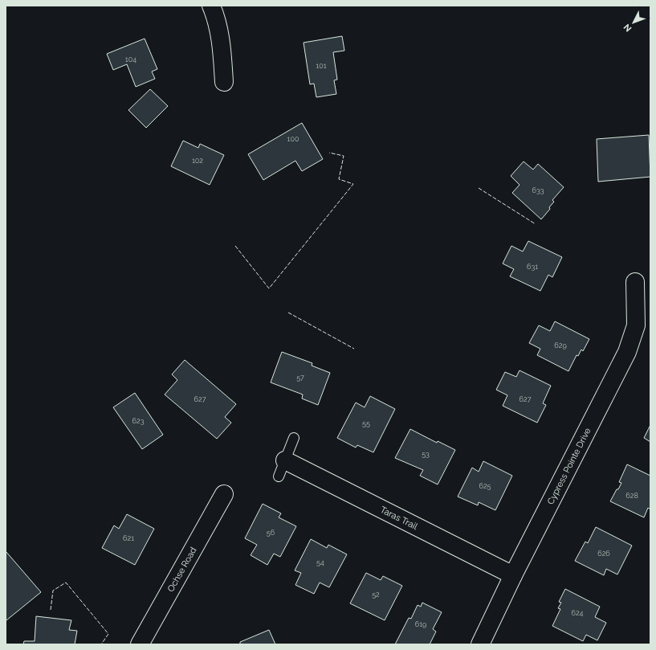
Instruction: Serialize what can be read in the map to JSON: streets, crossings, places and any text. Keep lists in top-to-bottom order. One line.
{"streets":{"street":["Cypress Pointe Drive","Taras Trail","Ochse Road"]},"crossings":[["Cypress Pointe Drive","Taras Trail"]],"house_numbers":["104","101","100","102","633","631","629","57","627","627","623","55","53","625","628","56","621","626","54","52","624","619"],"north":"bottom left"}
